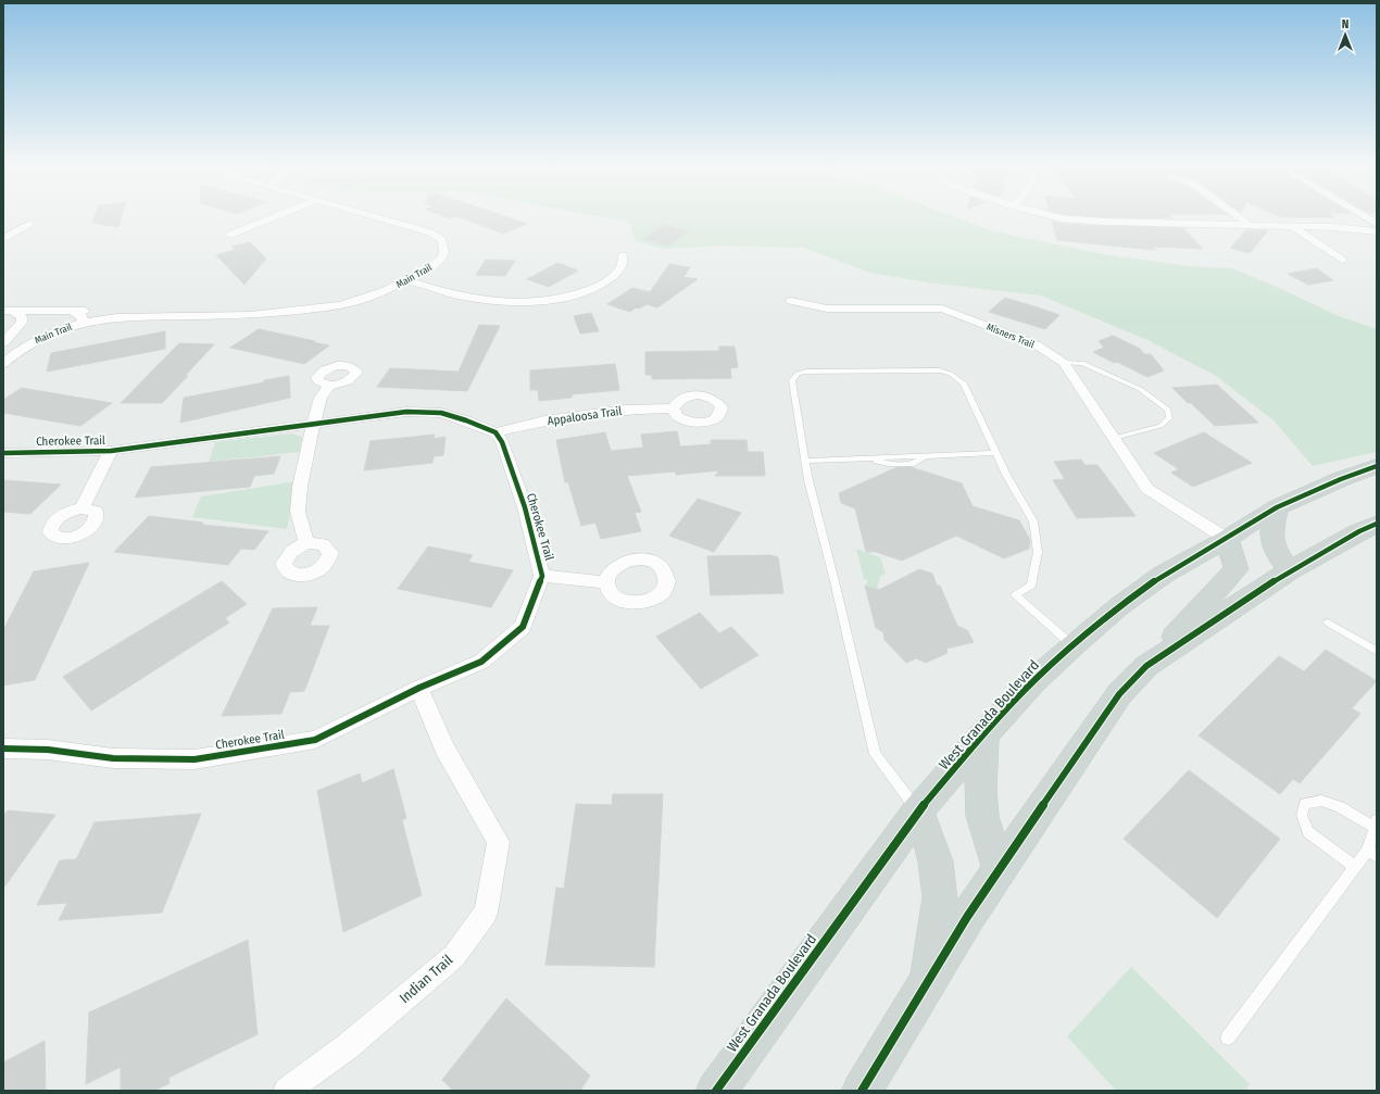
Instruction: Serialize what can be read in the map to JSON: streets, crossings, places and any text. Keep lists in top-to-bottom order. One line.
{"streets":{"main road":["West Granada Boulevard"],"street":["Main Trail","Misners Trail","Appaloosa Trail","Cherokee Trail","Indian Trail"]},"crossings":[["Misners Trail","West Granada Boulevard"],["Appaloosa Trail","Cherokee Trail"],["Cherokee Trail","Indian Trail"]],"north":"top"}
